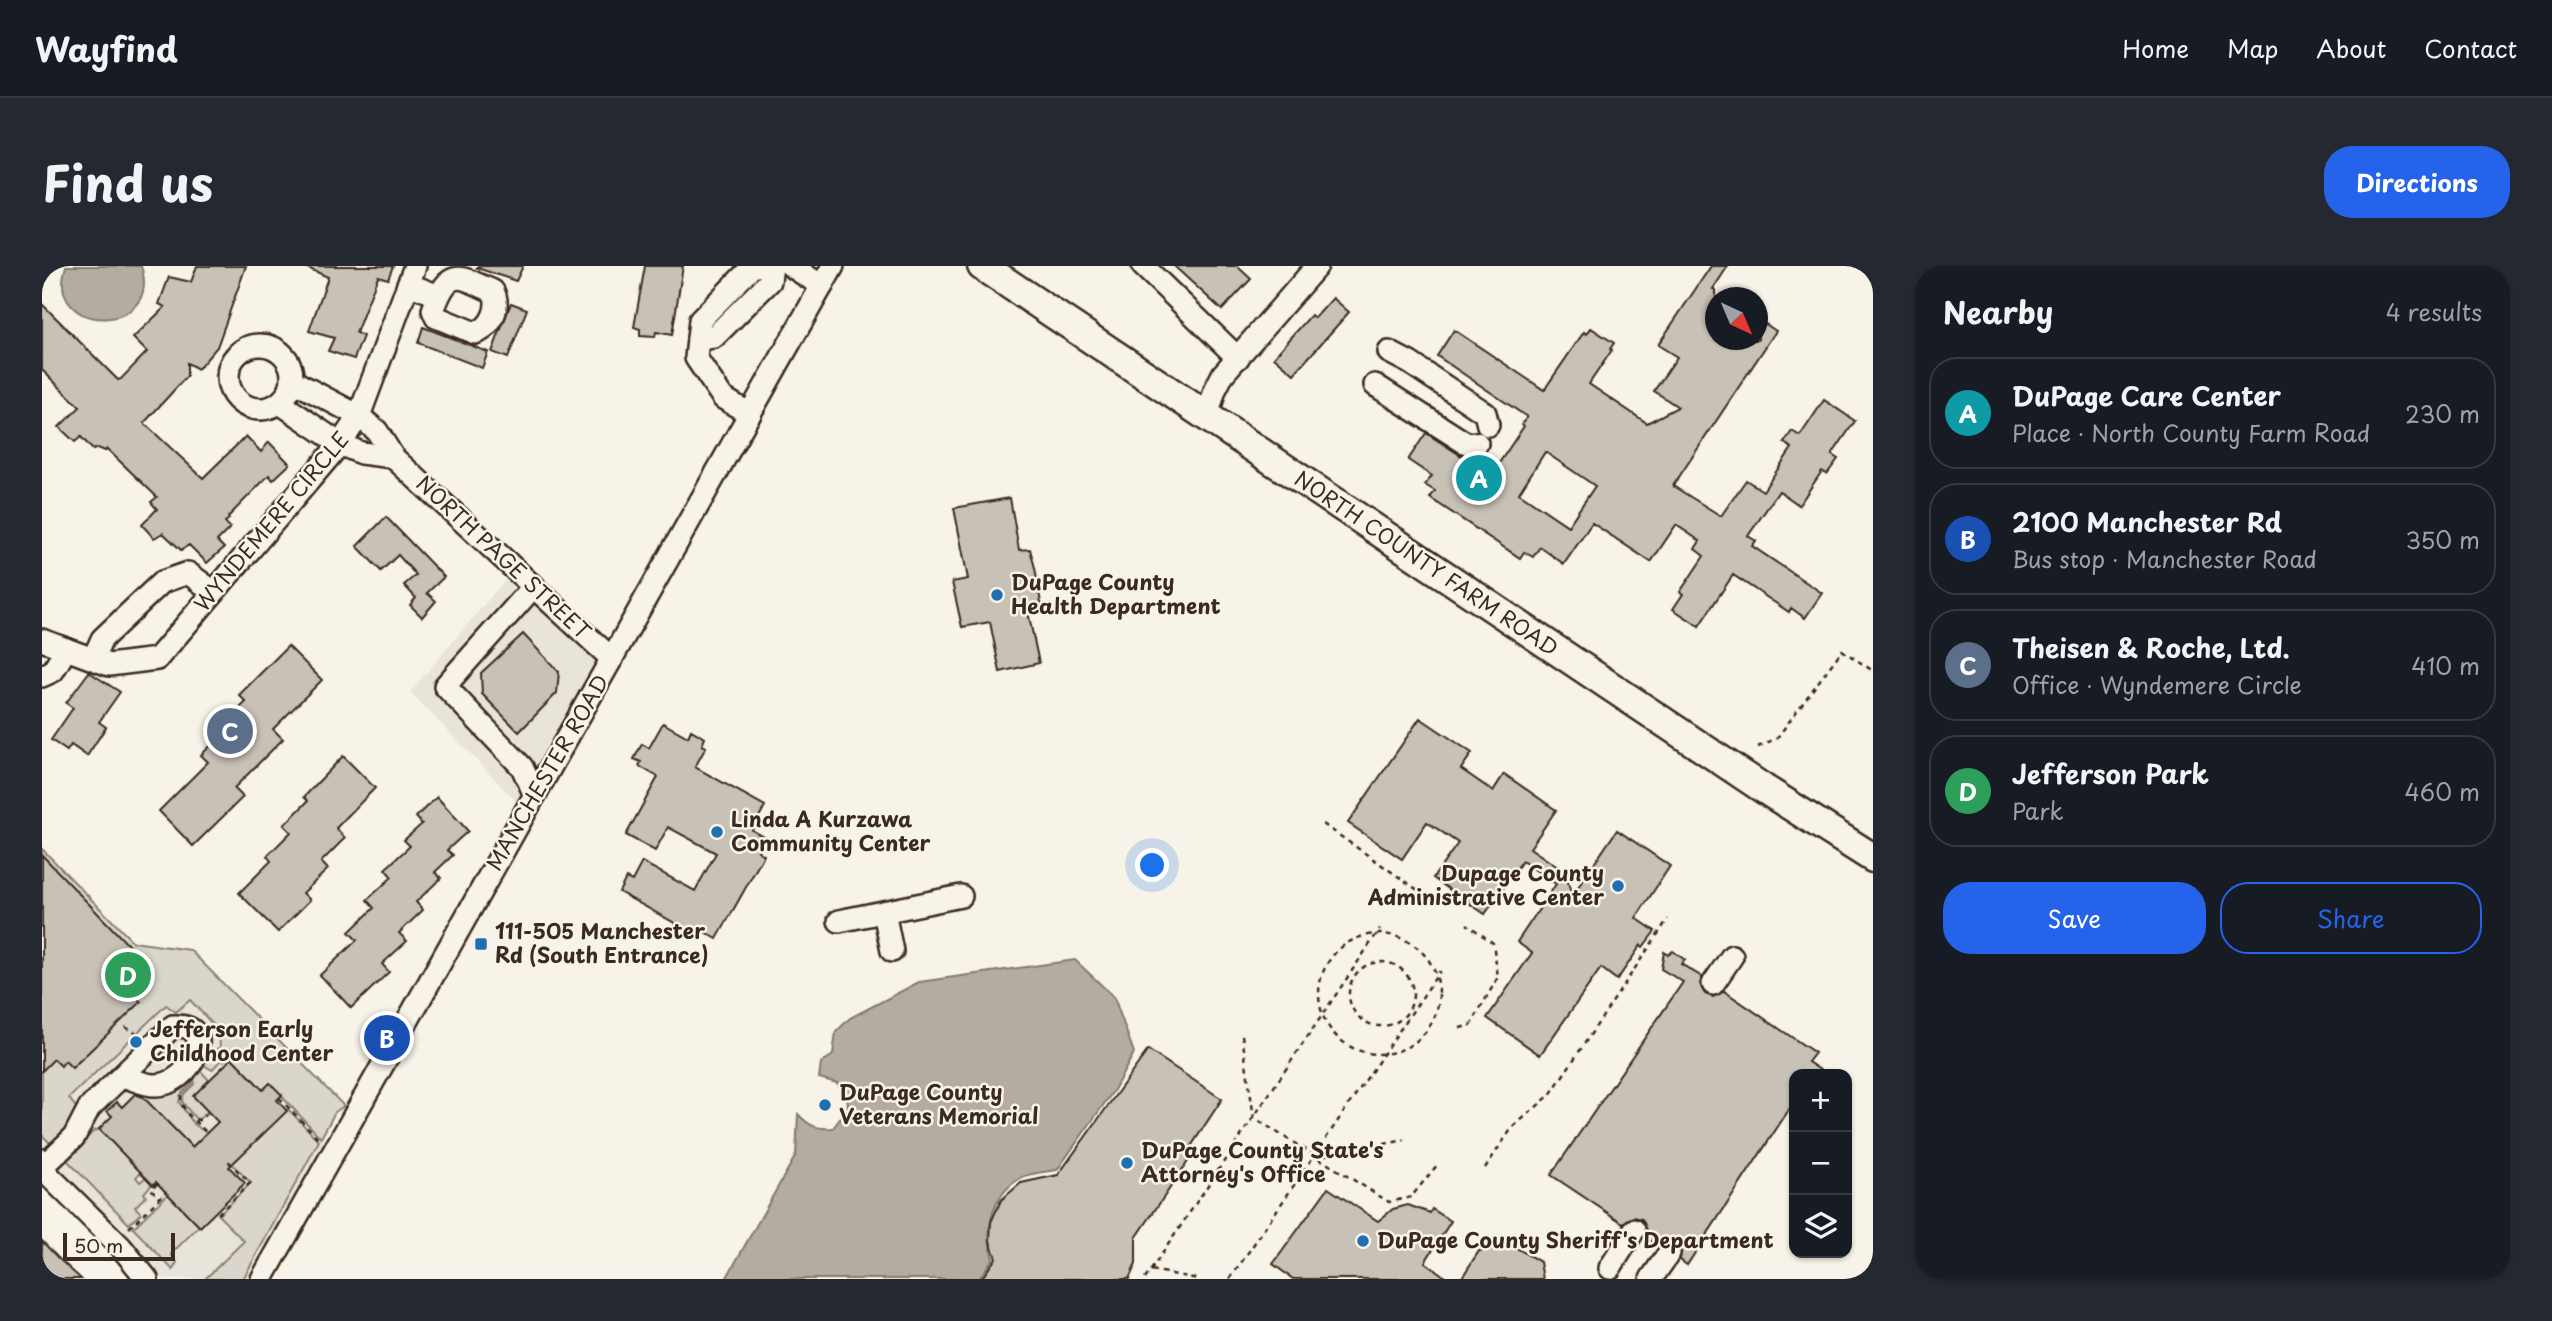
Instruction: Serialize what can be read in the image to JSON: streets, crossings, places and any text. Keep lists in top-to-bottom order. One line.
{"streets":{"main road":["NORTH COUNTY FARM ROAD"],"street":["WYNDEMERE CIRCLE","NORTH PAGE STREET","MANCHESTER ROAD"]},"crossings":[["WYNDEMERE CIRCLE","NORTH PAGE STREET"],["NORTH PAGE STREET","MANCHESTER ROAD"]],"places":{"other":["DuPage County Health Department","Linda A Kurzawa Community Center","Dupage County Administrative Center","Jefferson Early Childhood Center","DuPage County Veterans Memorial","DuPage County State's Attorney's Office","DuPage County Sheriff's Department"],"transit":["111-505 Manchester Rd (South Entrance)"]},"scale_bar":"50 m","north":"bottom right","page":{"header":"Wayfind","nav":["Home","Map","About","Contact"],"title":"Find us","buttons":["Directions",["Save","Share"]],"heading":["Nearby","4 results"],"list":[{"mark":"A","name":"DuPage Care Center","note":"Place · North County Farm Road","value":"230 m"},{"mark":"B","name":"2100 Manchester Rd","note":"Bus stop · Manchester Road","value":"350 m"},{"mark":"C","name":"Theisen & Roche, Ltd.","note":"Office · Wyndemere Circle","value":"410 m"},{"mark":"D","name":"Jefferson Park","note":"Park","value":"460 m"}],"pins":["A","C","D","B"],"map_buttons":["+","−"],"scale":"50 m"}}
